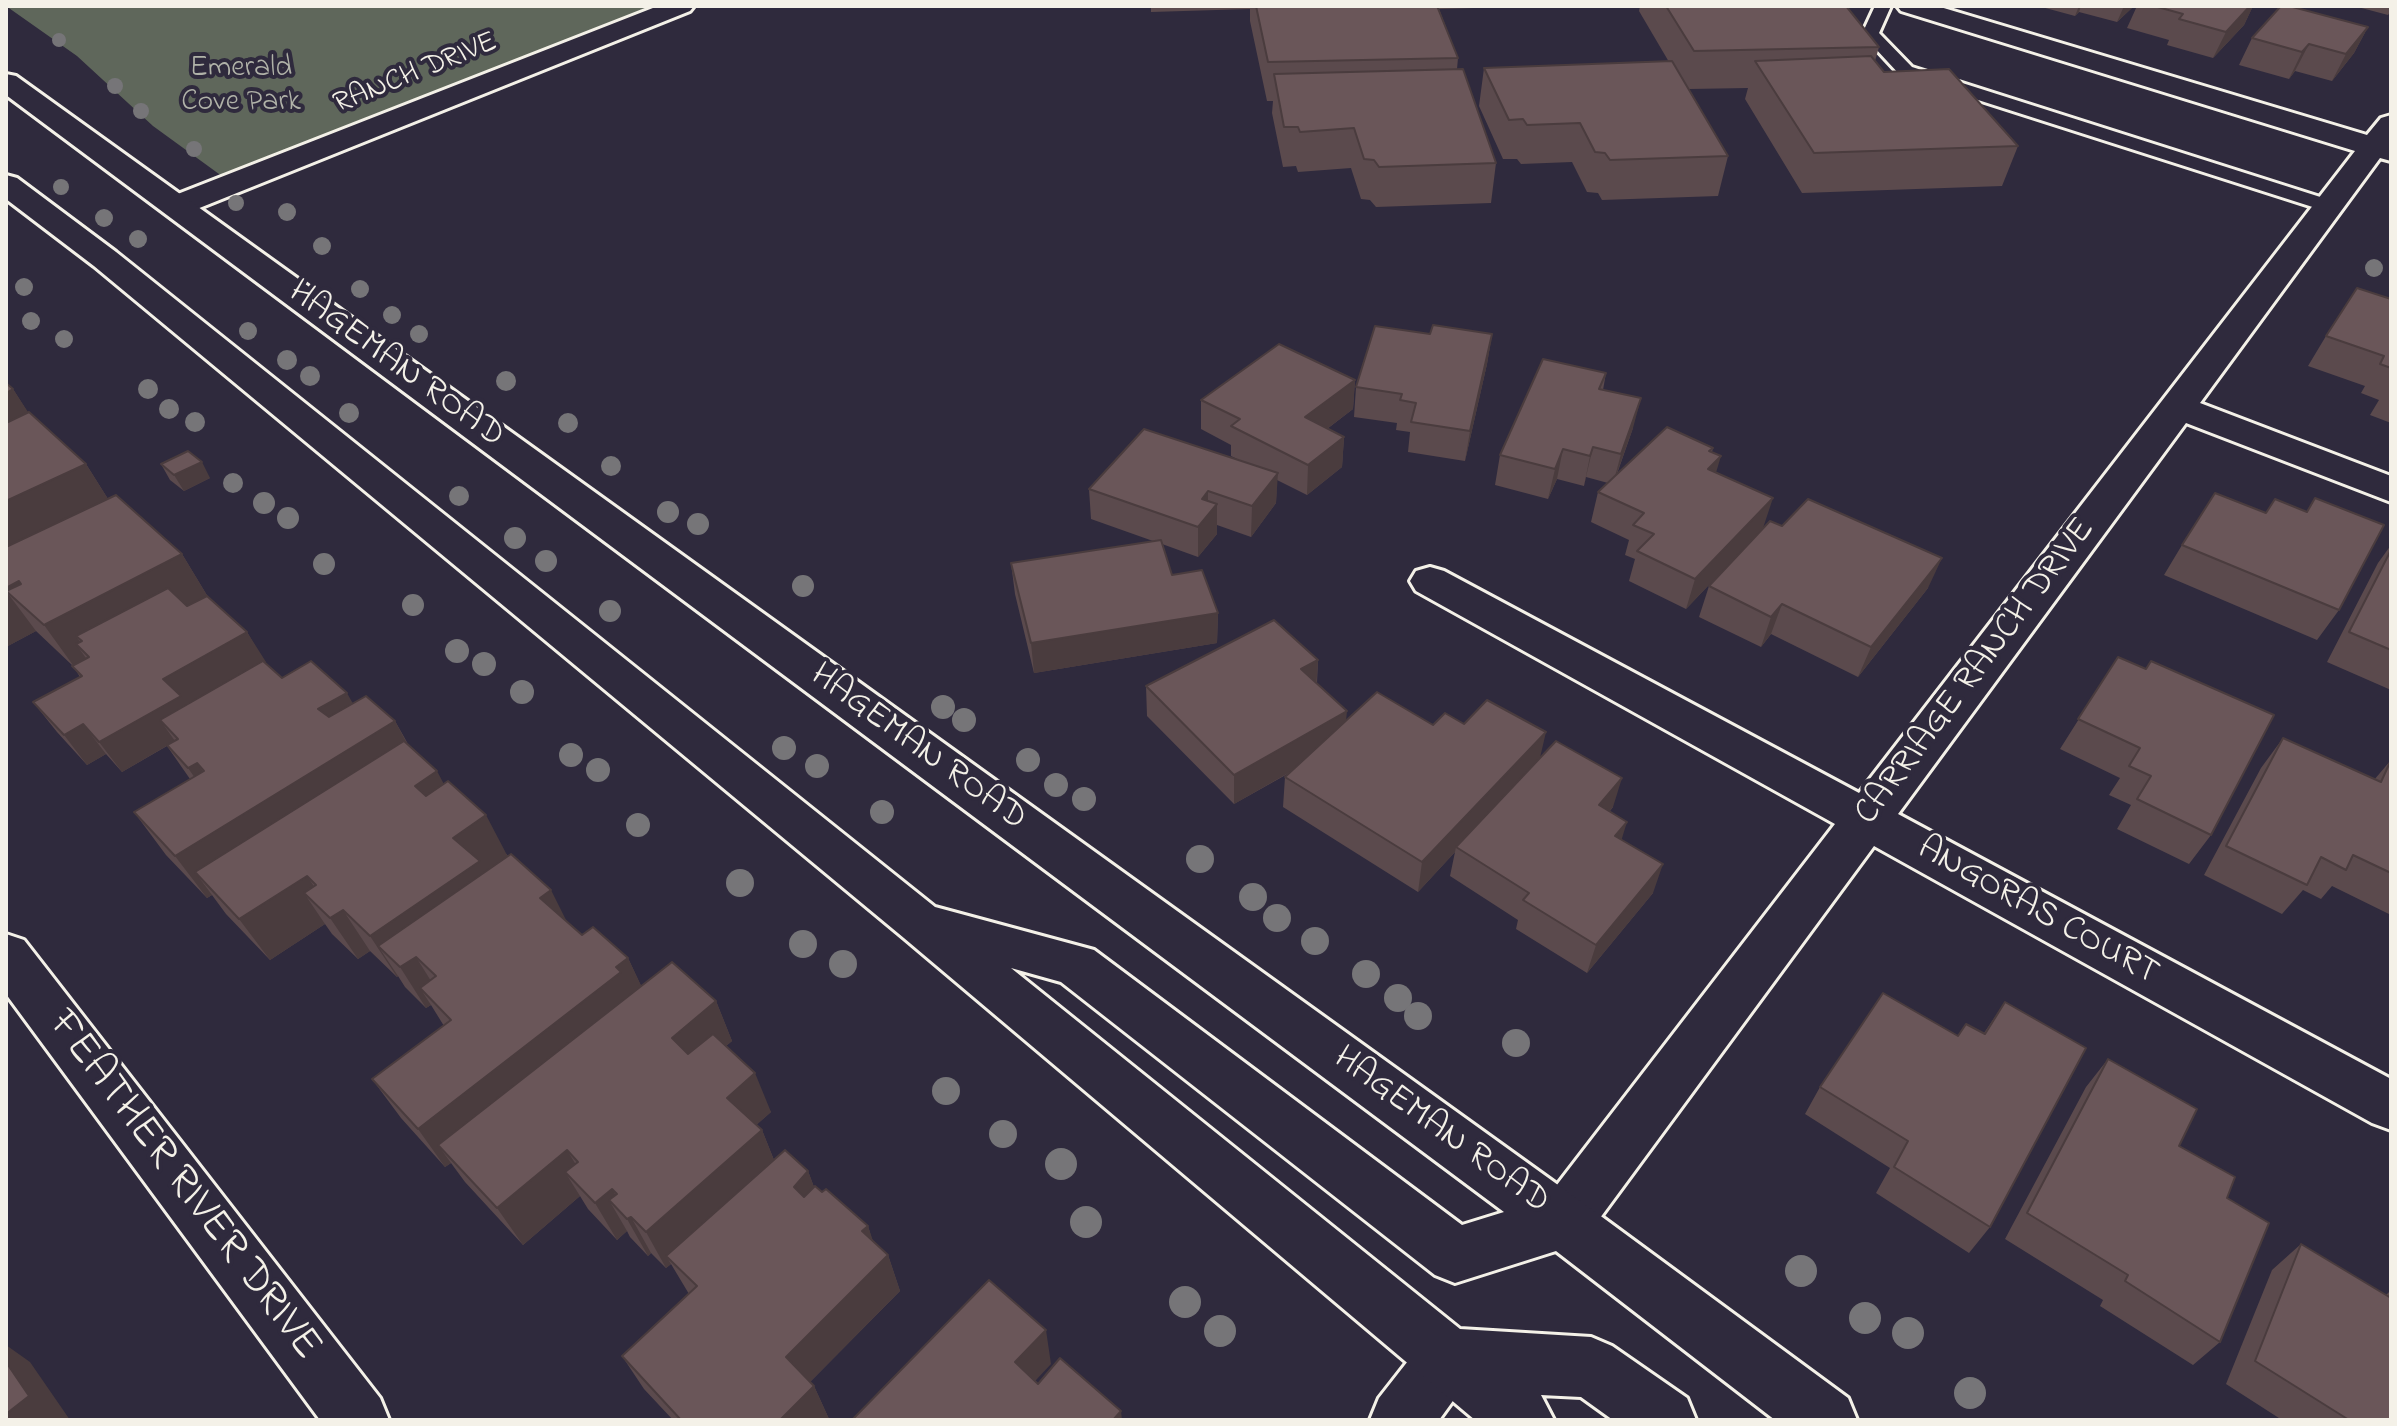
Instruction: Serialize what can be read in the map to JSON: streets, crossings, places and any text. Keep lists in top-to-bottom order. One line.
{"streets":{"main road":["RANCH DRIVE","HAGEMAN ROAD","CARRIAGE RANCH DRIVE","ANGORAS COURT","FEATHER RIVER DRIVE"]},"crossings":[["RANCH DRIVE","HAGEMAN ROAD"],["HAGEMAN ROAD","CARRIAGE RANCH DRIVE"],["CARRIAGE RANCH DRIVE","ANGORAS COURT"]],"parks":["Emerald Cove Park"]}
